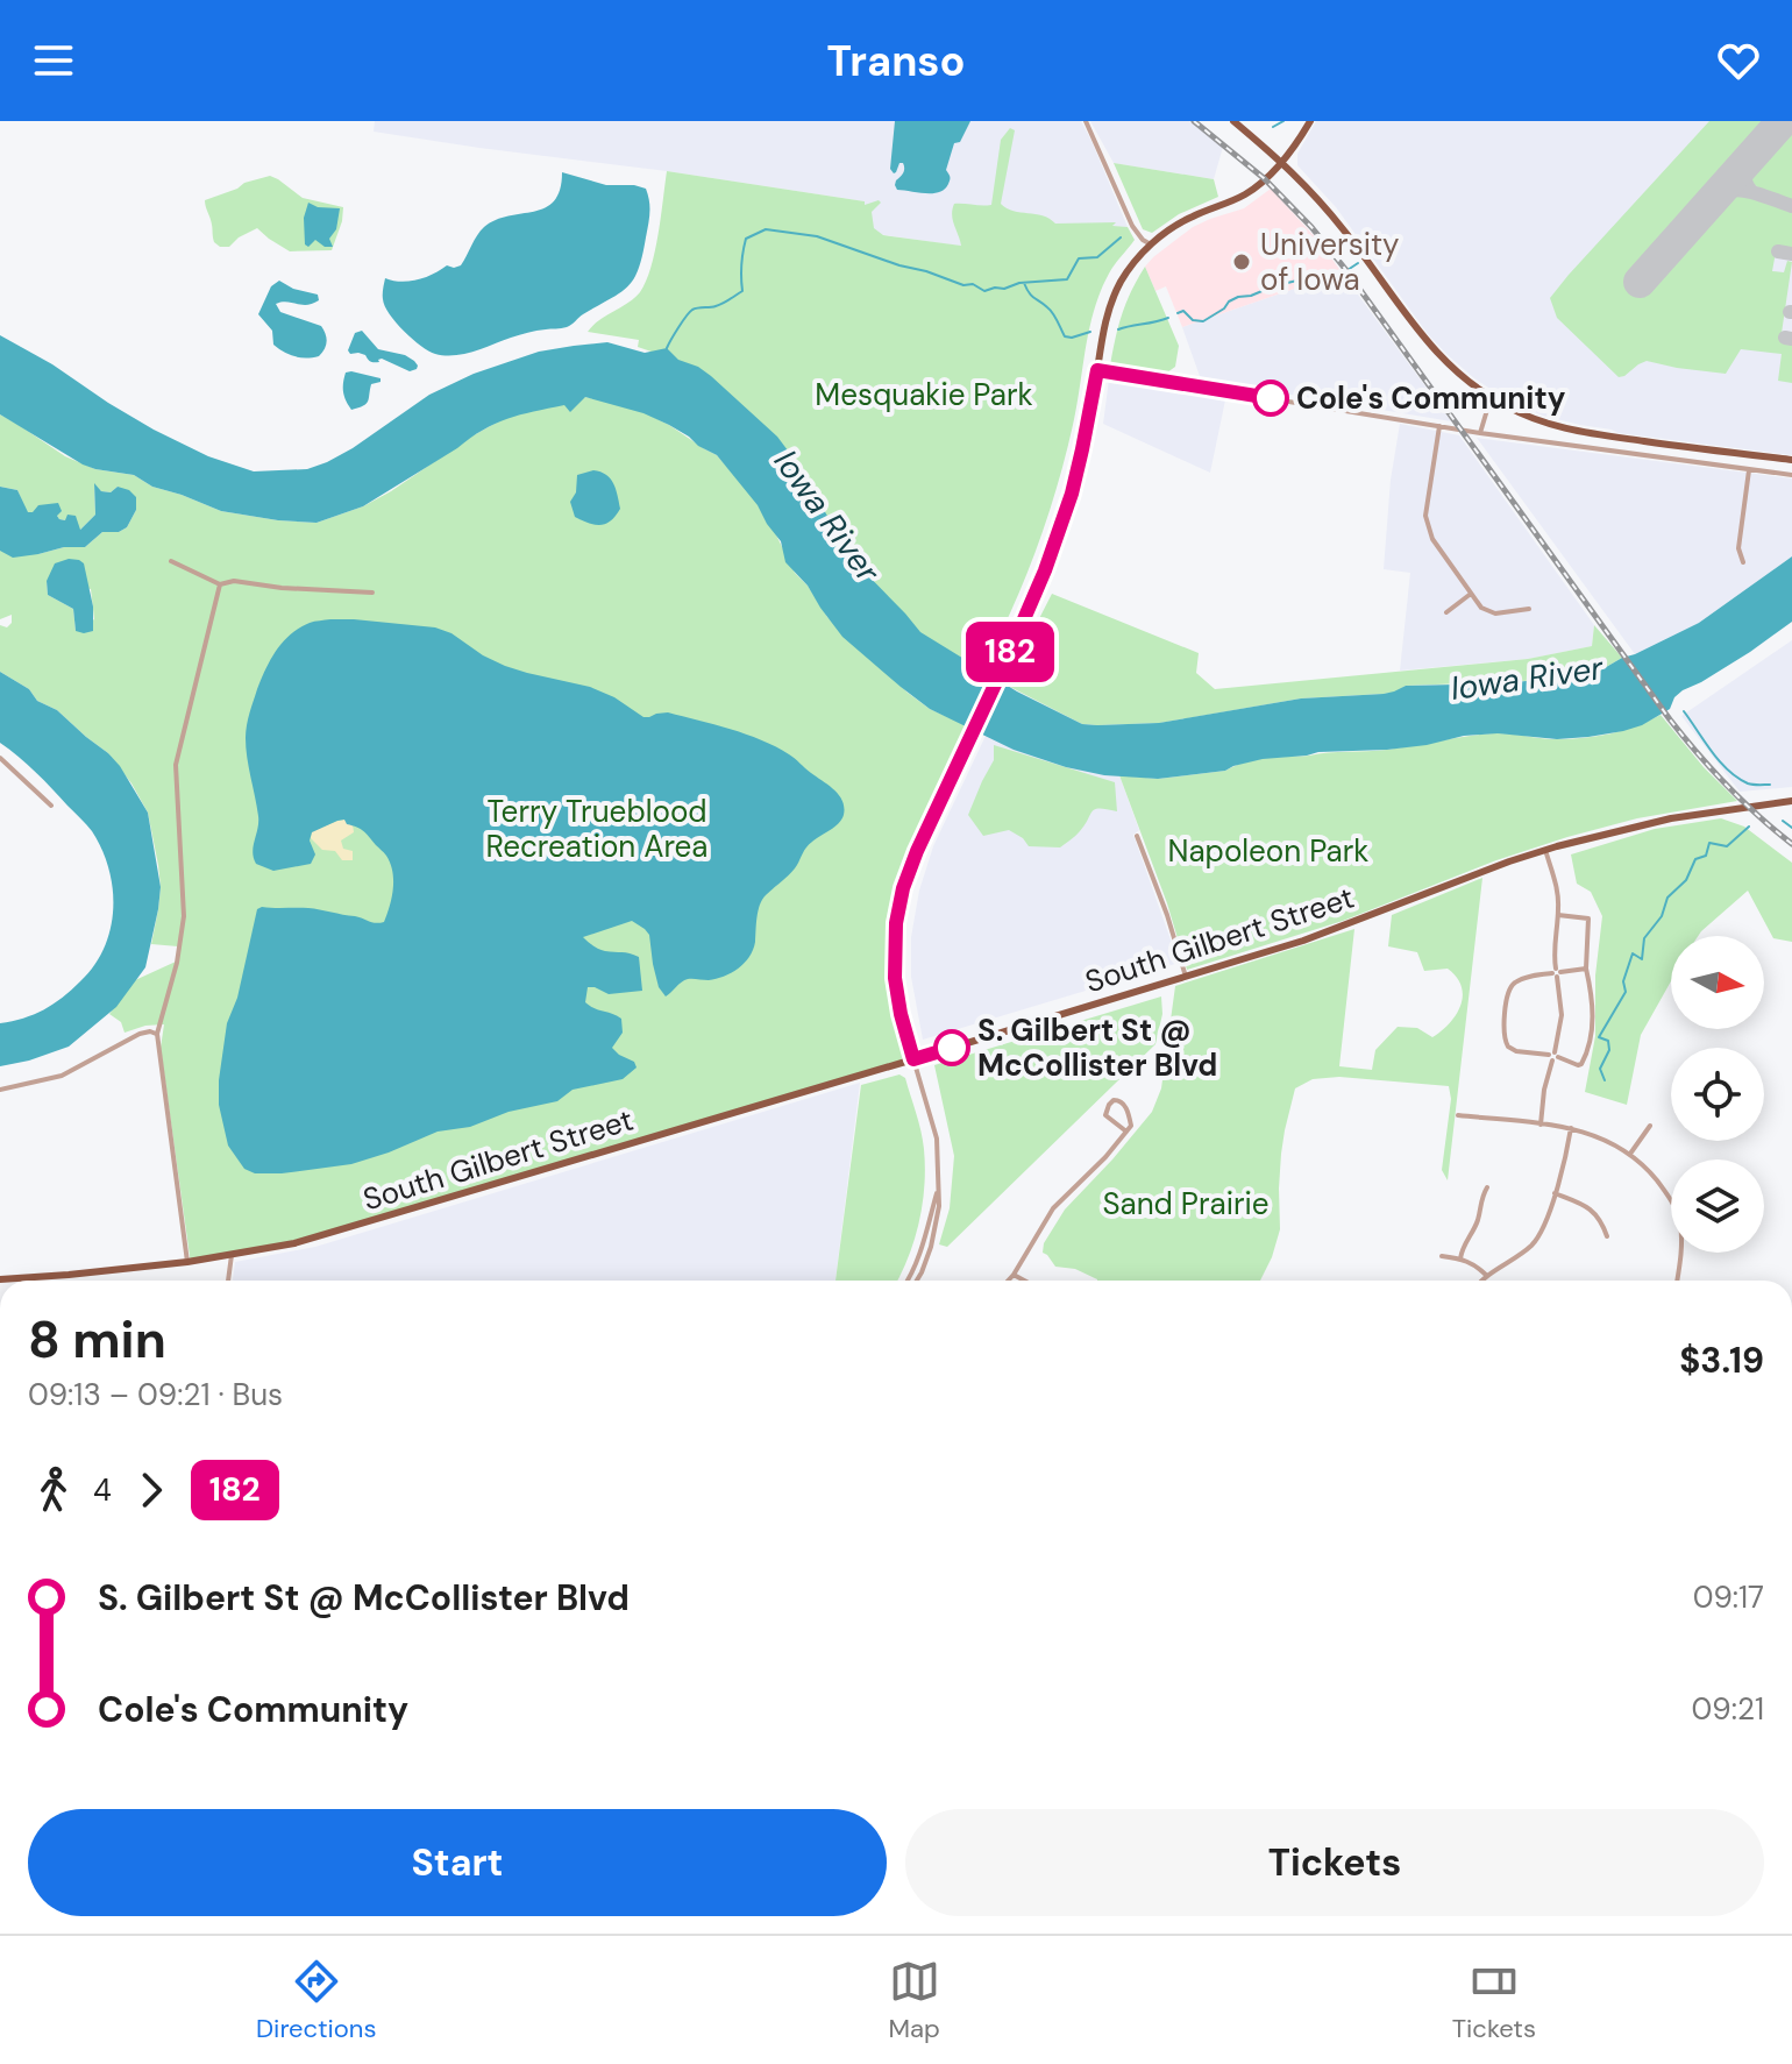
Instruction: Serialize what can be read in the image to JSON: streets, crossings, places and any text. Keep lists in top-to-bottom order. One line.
{"streets":{"main road":["South Gilbert Street"]},"water":["Iowa River"],"parks":["Mesquakie Park","Terry Trueblood Recreation Area","Napoleon Park","Sand Prairie"],"places":["University of Iowa","Cole's Community","S. Gilbert St @ McCollister Blvd"],"lines":["bus line 182"],"north":"right","page":{"header":"Transo","on_map":"182","heading":["8 min","09:13 – 09:21 · Bus","$3.19"],"legs":["4","182"],"list":[{"name":"S. Gilbert St @ McCollister Blvd","value":"09:17"},{"name":"Cole's Community","value":"09:21"}],"buttons":["Start","Tickets"],"tabs":["Directions","Map","Tickets"]}}
